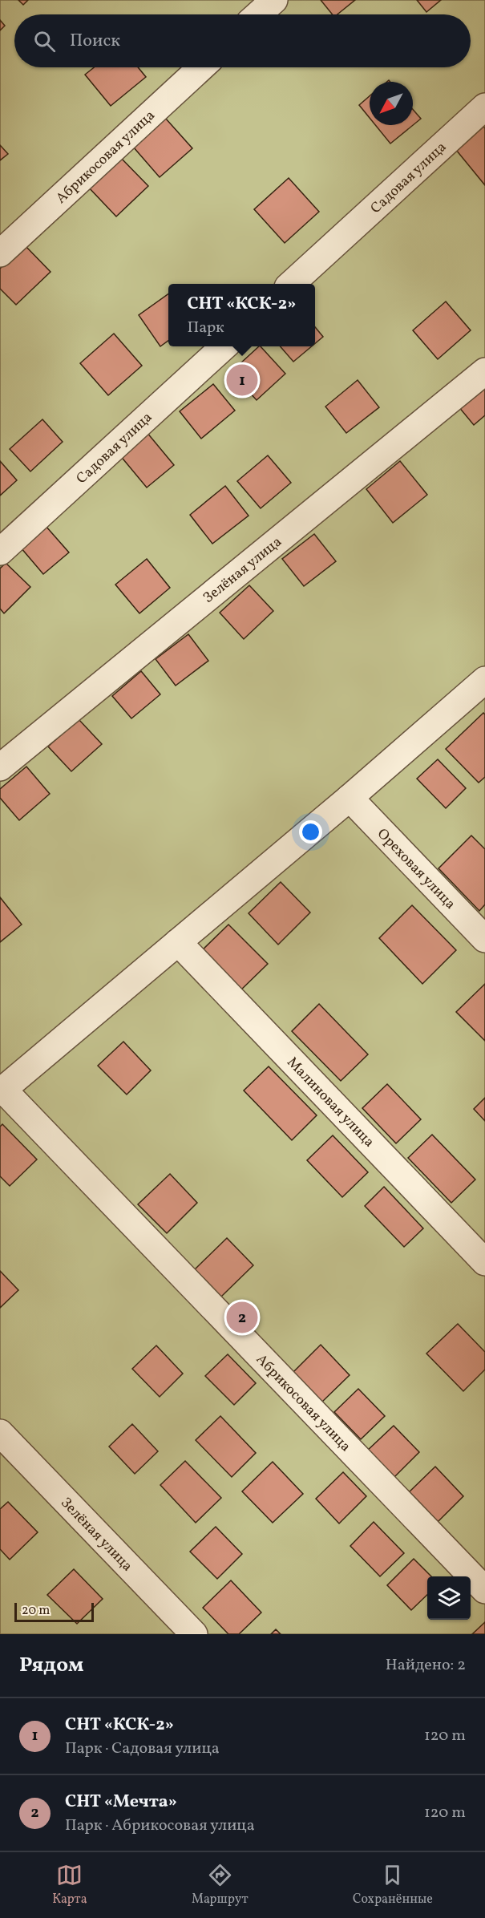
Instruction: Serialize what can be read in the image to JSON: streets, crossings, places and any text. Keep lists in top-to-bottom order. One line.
{"streets":{"street":["Абрикосовая улица","Садовая улица","Зелёная улица","Ореховая улица","Малиновая улица"]},"scale_bar":"20 m","north":"bottom left","page":{"search":"Поиск","popup":["СНТ «КСК-2»","Парк"],"pins":["1","2"],"scale":"20 m","heading":["Рядом","Найдено: 2"],"list":[{"mark":"1","name":"СНТ «КСК-2»","note":"Парк · Садовая улица","value":"120 m"},{"mark":"2","name":"СНТ «Мечта»","note":"Парк · Абрикосовая улица","value":"120 m"}],"nav":["Карта","Маршрут","Сохранённые"]}}
